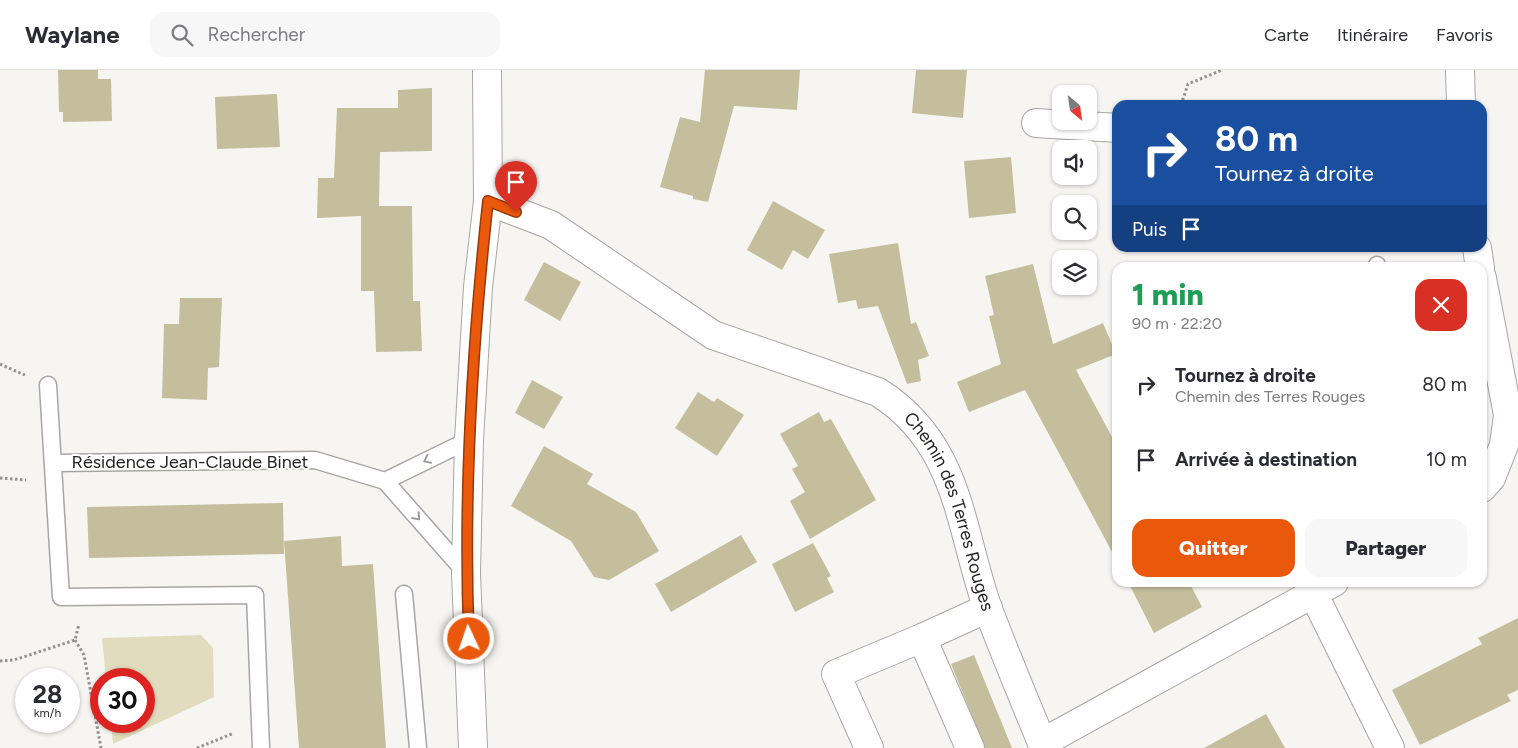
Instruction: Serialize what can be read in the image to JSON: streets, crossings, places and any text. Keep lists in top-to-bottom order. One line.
{"streets":{"street":["Chemin des Terres Rouges"],"lane":["Résidence Jean-Claude Binet"]},"north":"bottom right","page":{"header":"Waylane","search":"Rechercher","nav":["Carte","Itinéraire","Favoris"],"turn":["80 m","Tournez à droite"],"then":"Puis","heading":["1 min","90 m · 22:20"],"list":[{"name":"Tournez à droite","note":"Chemin des Terres Rouges","value":"80 m"},{"name":"Arrivée à destination","value":"10 m"}],"buttons":["Quitter","Partager"],"speed":"28 km/h","limit":"30"}}
